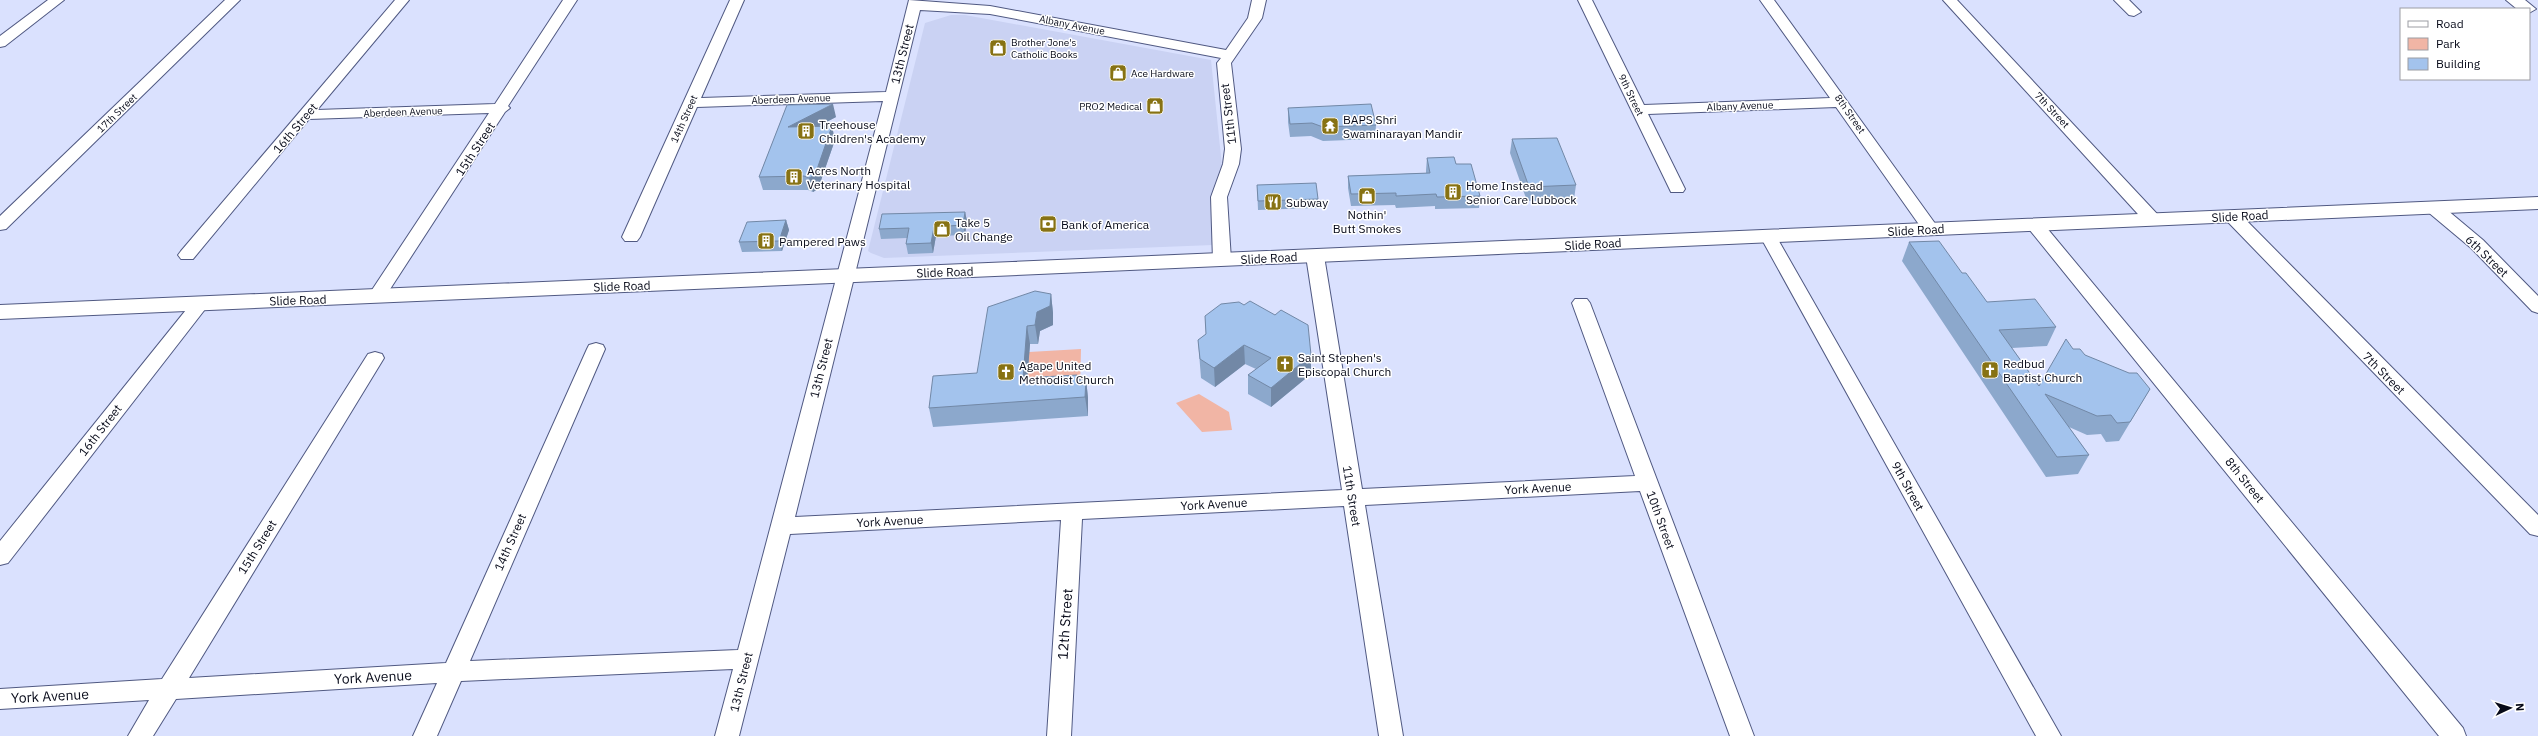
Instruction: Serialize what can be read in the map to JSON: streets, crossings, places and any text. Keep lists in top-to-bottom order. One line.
{"streets":{"main road":["Slide Road"],"street":["Albany Avenue","13th Street","9th Street","Aberdeen Avenue","7th Street","17th Street","11th Street","8th Street","14th Street","16th Street","15th Street","6th Street","York Avenue","10th Street","12th Street"]},"crossings":[["Albany Avenue","13th Street"],["Albany Avenue","9th Street"],["Albany Avenue","11th Street"],["Albany Avenue","8th Street"],["13th Street","Aberdeen Avenue"],["13th Street","Slide Road"],["13th Street","York Avenue"],["9th Street","Slide Road"],["Aberdeen Avenue","14th Street"],["Aberdeen Avenue","16th Street"],["Aberdeen Avenue","15th Street"],["7th Street","Slide Road"],["11th Street","Slide Road"],["11th Street","York Avenue"],["8th Street","Slide Road"],["14th Street","York Avenue"],["16th Street","Slide Road"],["15th Street","Slide Road"],["15th Street","York Avenue"],["Slide Road","6th Street"],["York Avenue","10th Street"],["York Avenue","12th Street"]],"places":{"shop":["Brother Jone's Catholic Books","Ace Hardware","PRO2 Medical","Nothin' Butt Smokes","Take 5 Oil Change"],"temple":["BAPS Shri Swaminarayan Mandir"],"building":["Treehouse Children's Academy","Acres North Veterinary Hospital","Home Instead Senior Care Lubbock","Pampered Paws"],"restaurant":["Subway"],"bank":["Bank of America"],"church":["Saint Stephen's Episcopal Church","Redbud Baptist Church","Agape United Methodist Church"]},"legend":["Road","Park","Building"],"north":"right"}
